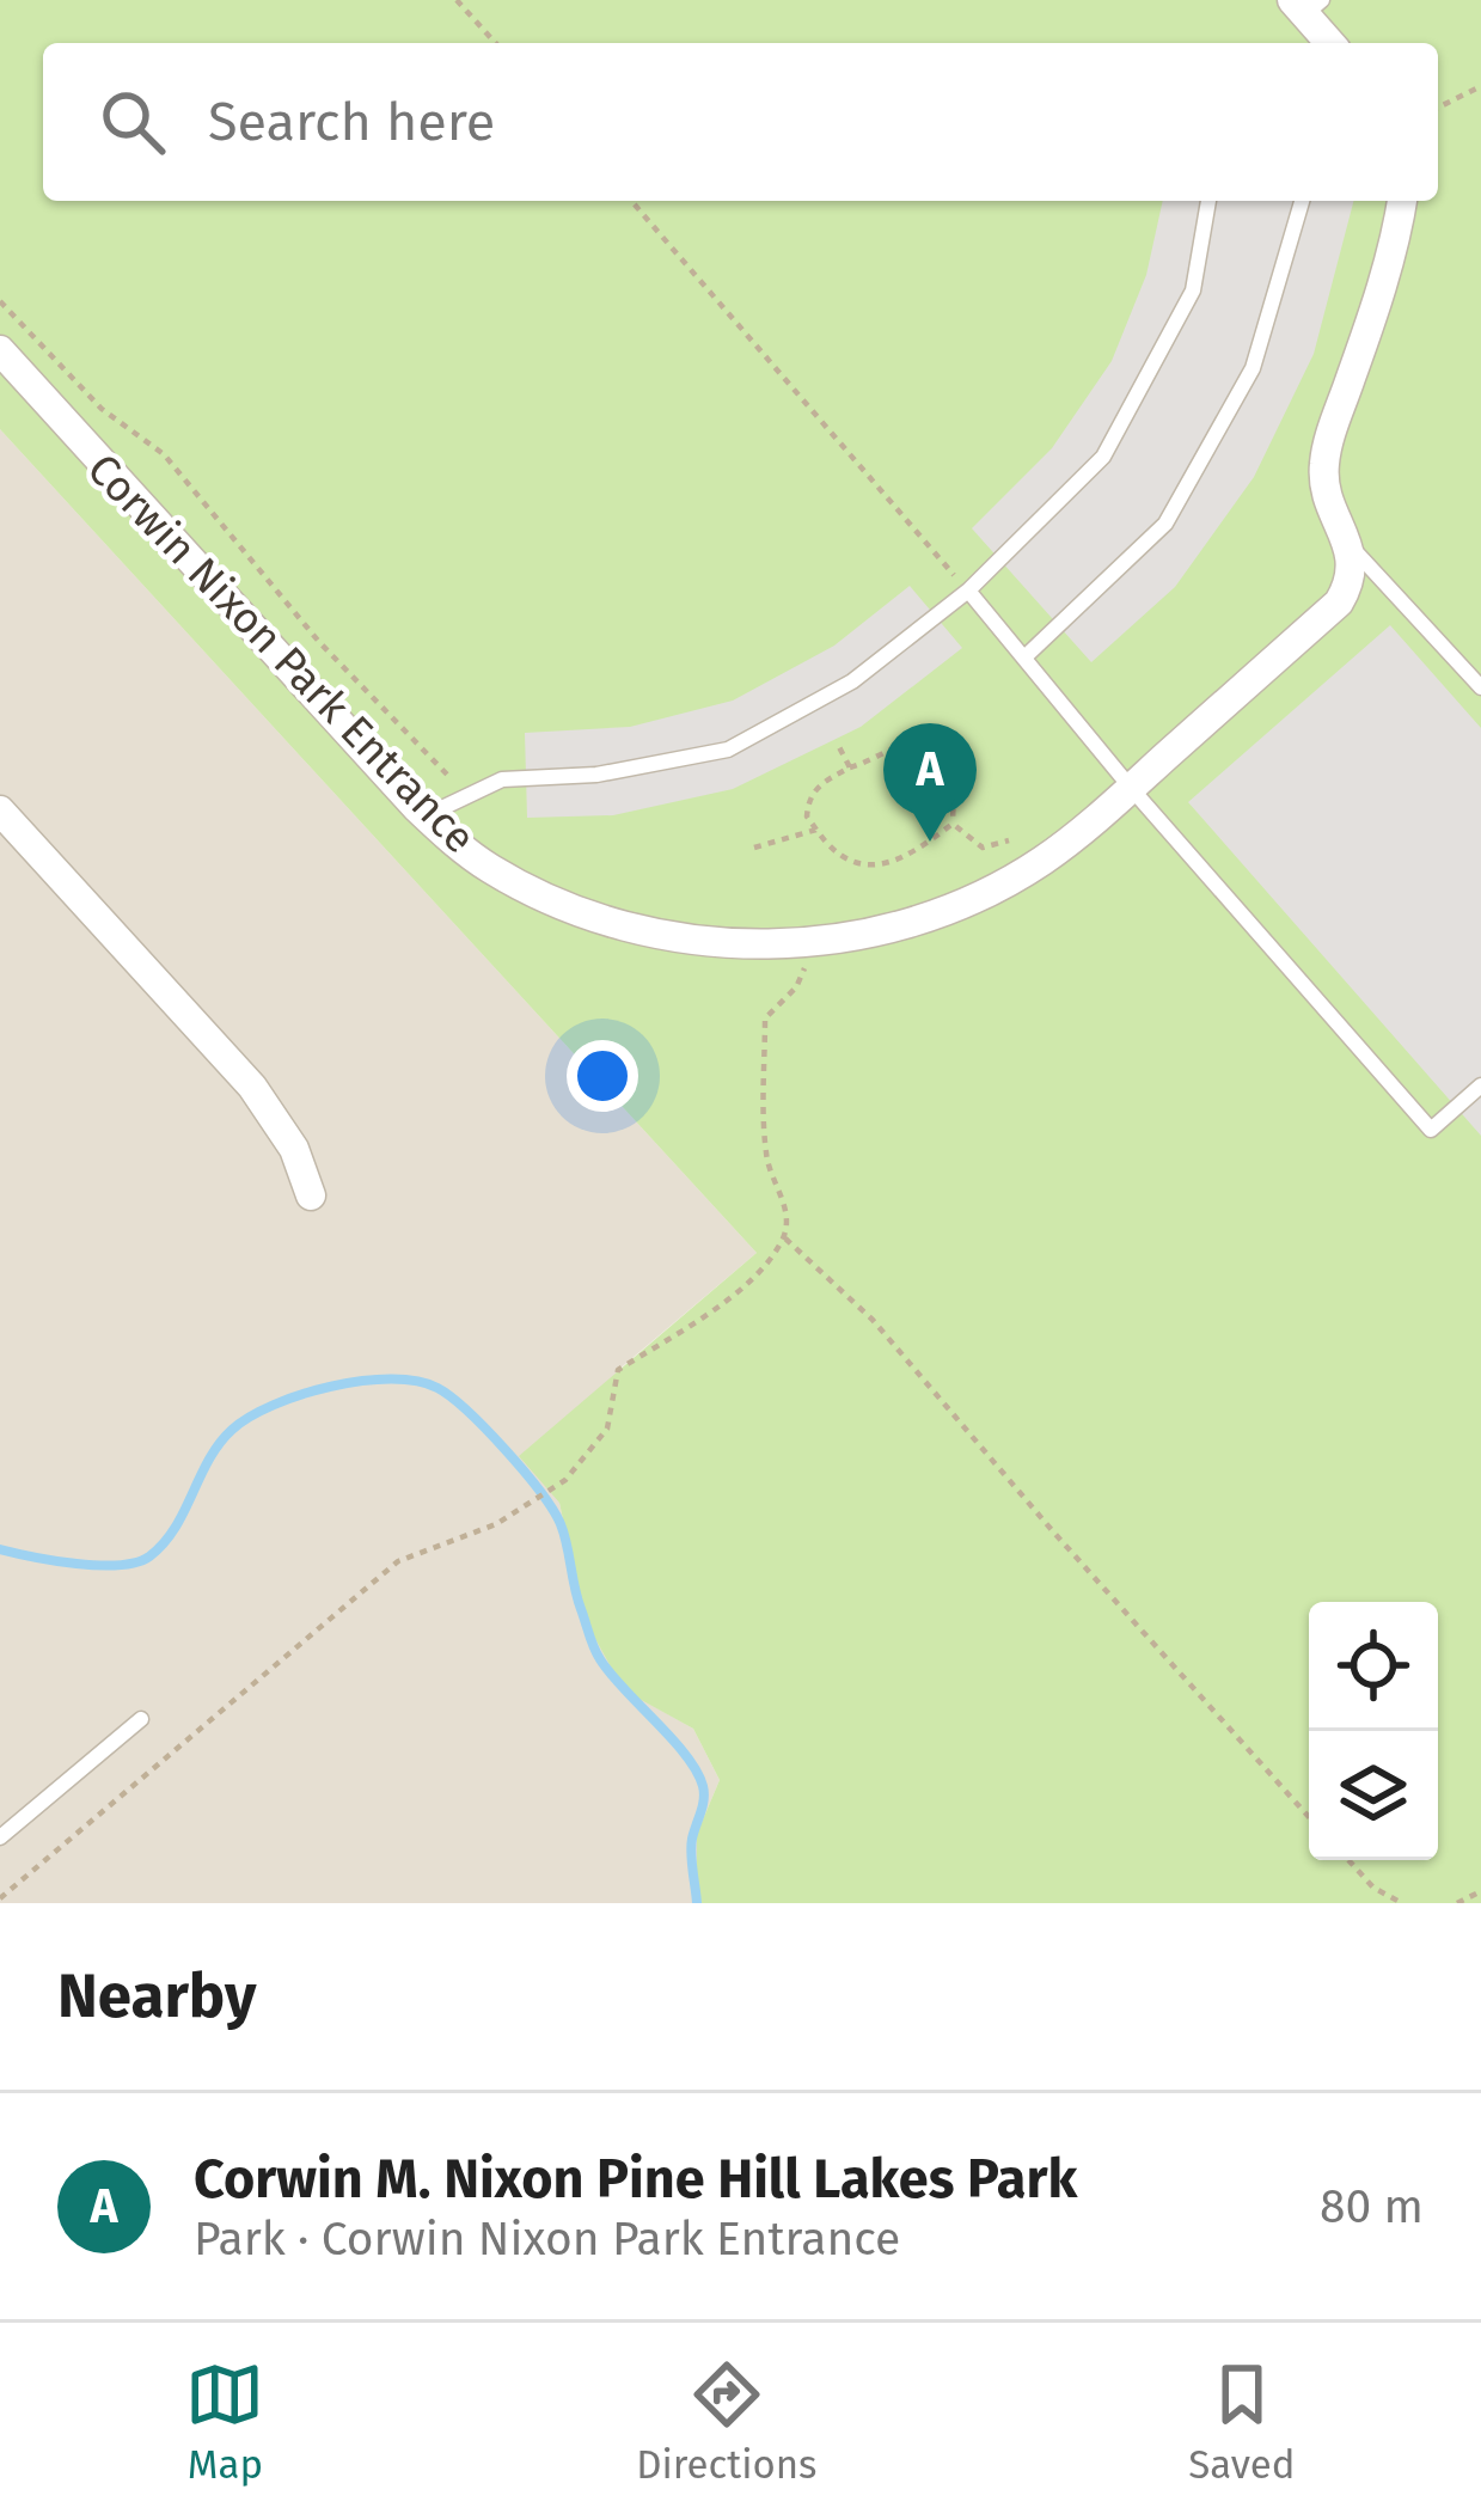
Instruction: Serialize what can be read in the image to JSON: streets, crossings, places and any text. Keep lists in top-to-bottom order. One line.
{"streets":{"street":["Corwin Nixon Park Entrance"]},"page":{"search":"Search here","pins":"A","heading":"Nearby","list":[{"mark":"A","name":"Corwin M. Nixon Pine Hill Lakes Park","note":"Park · Corwin Nixon Park Entrance","value":"80 m"}],"nav":["Map","Directions","Saved"]}}
